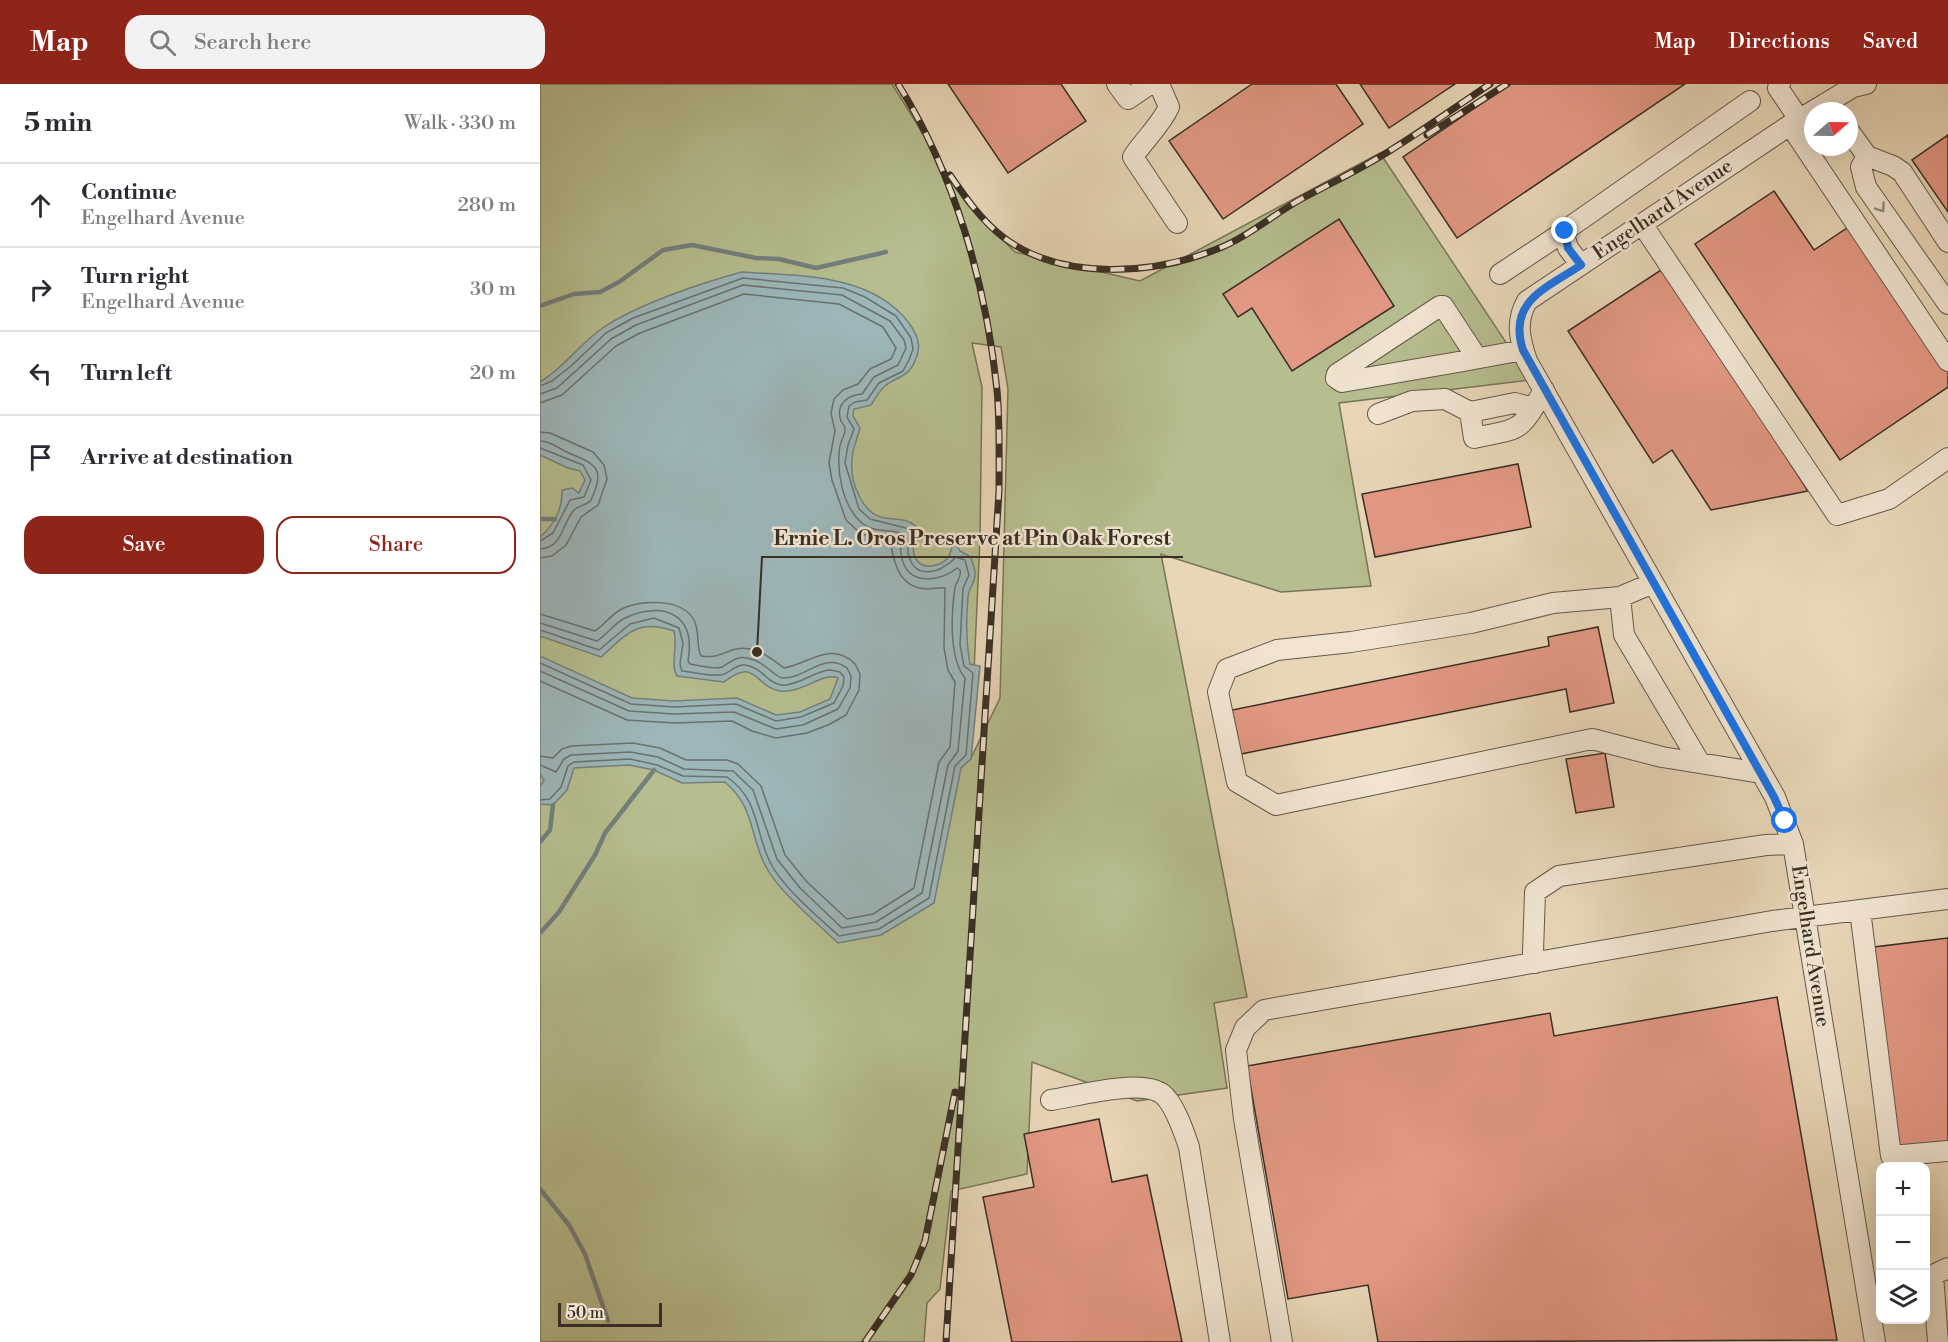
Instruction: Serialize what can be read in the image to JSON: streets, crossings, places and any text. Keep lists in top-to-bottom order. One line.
{"streets":{"street":["Engelhard Avenue"]},"places":["Ernie L. Oros Preserve at Pin Oak Forest"],"scale_bar":"50 m","north":"right","page":{"header":"Map","search":"Search here","nav":["Map","Directions","Saved"],"heading":["5 min","Walk · 330 m"],"list":[["Continue","Engelhard Avenue","280 m"],["Turn right","Engelhard Avenue","30 m"],["Turn left","20 m"],"Arrive at destination"],"buttons":["Save","Share"],"map_buttons":["+","−"],"scale":"50 m"}}
